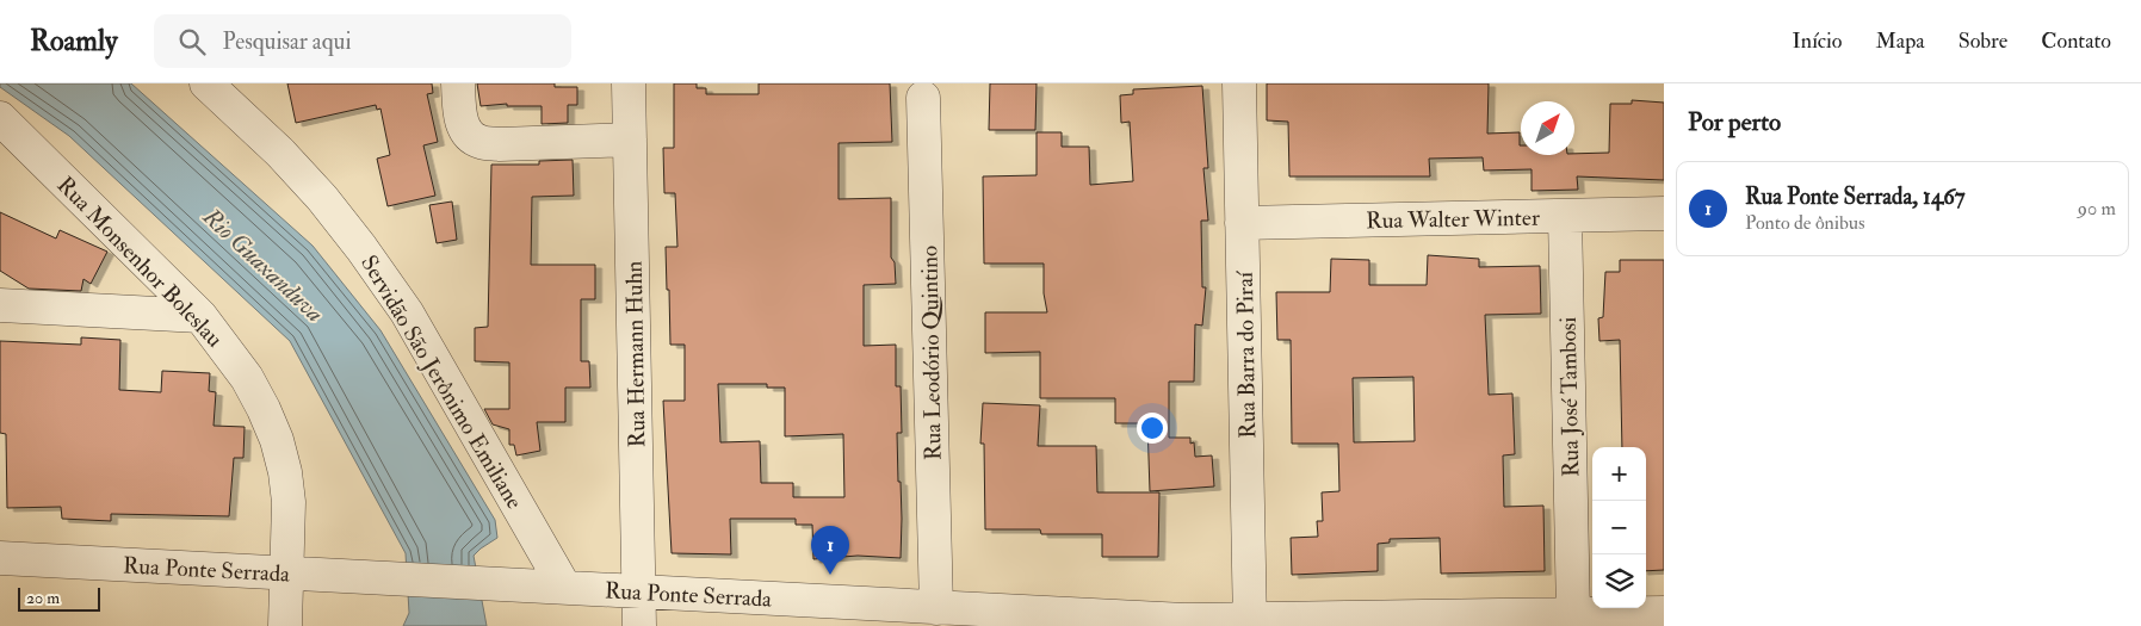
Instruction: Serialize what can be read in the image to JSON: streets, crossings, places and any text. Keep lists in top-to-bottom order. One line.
{"streets":{"street":["Rua Walter Winter","Rua Monsenhor Boleslau","Rua Leodório Quintino","Rua Hermann Huhn","Rua Barra do Piraí","Servidão São Jerônimo Emiliane","Rua José Tambosi","Rua Ponte Serrada"]},"crossings":[["Rua Walter Winter","Rua Barra do Piraí"],["Rua Walter Winter","Rua José Tambosi"],["Rua Monsenhor Boleslau","Rua Ponte Serrada"],["Rua Leodório Quintino","Rua Ponte Serrada"],["Rua Hermann Huhn","Rua Ponte Serrada"],["Rua Barra do Piraí","Rua Ponte Serrada"],["Servidão São Jerônimo Emiliane","Rua Ponte Serrada"],["Rua José Tambosi","Rua Ponte Serrada"]],"water":["Rio Guaxanduva"],"scale_bar":"20 m","north":"top right","page":{"header":"Roamly","search":"Pesquisar aqui","nav":["Início","Mapa","Sobre","Contato"],"heading":"Por perto","list":[{"mark":"1","name":"Rua Ponte Serrada, 1467","note":"Ponto de ônibus","value":"90 m"}],"map_buttons":["+","−"],"pins":"1","scale":"20 m"}}
